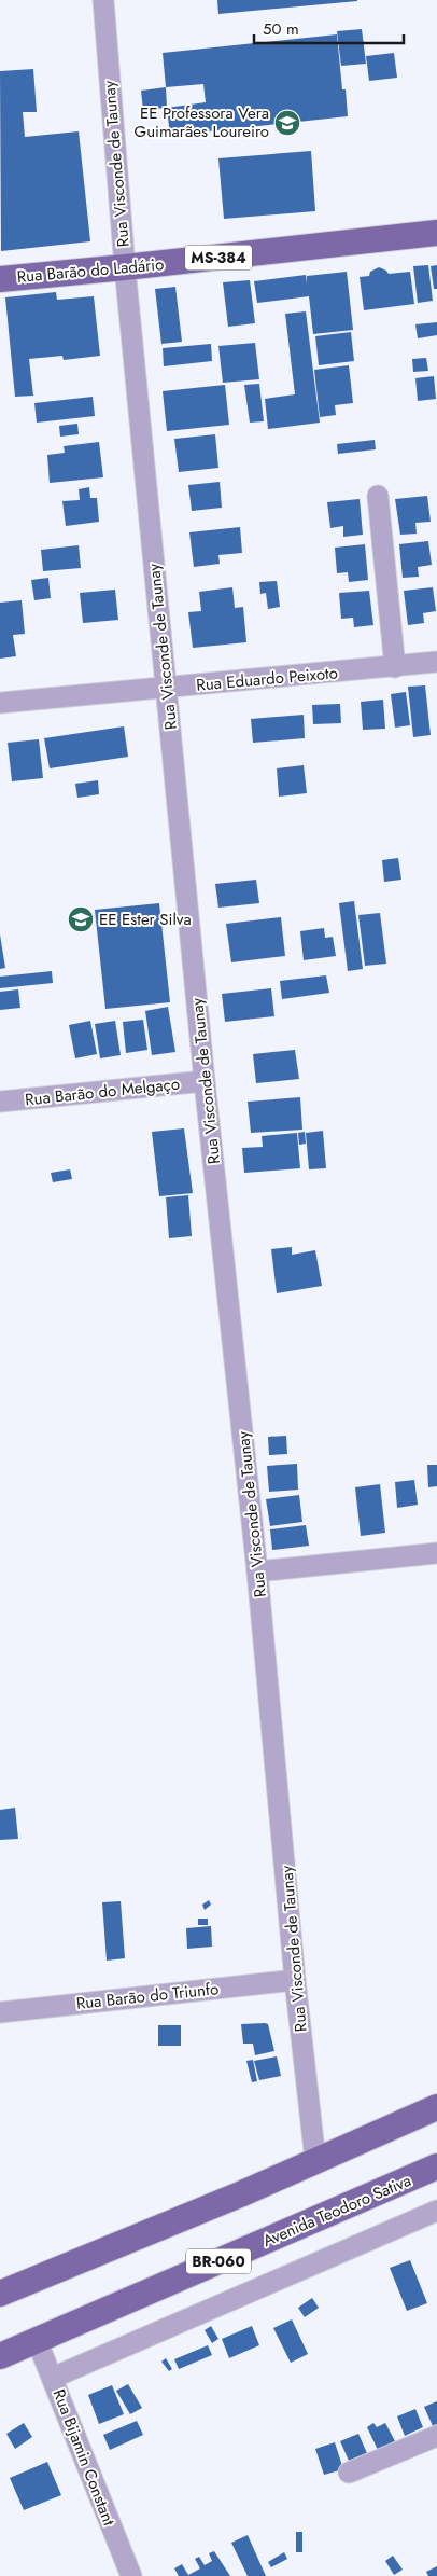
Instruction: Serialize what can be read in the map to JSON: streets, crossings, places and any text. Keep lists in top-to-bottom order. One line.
{"streets":{"main road":["MS-384","Rua Barão do Ladário","Avenida Teodoro Sativa","BR-060"],"street":["Rua Visconde de Taunay","Rua Eduardo Peixoto","Rua Barão do Melgaço","Rua Barão do Triunfo","Rua Bijamin Constant"]},"crossings":[["Rua Visconde de Taunay","Rua Barão do Ladário"],["Rua Visconde de Taunay","Rua Eduardo Peixoto"],["Rua Visconde de Taunay","Rua Barão do Melgaço"],["Rua Visconde de Taunay","Rua Barão do Triunfo"],["Avenida Teodoro Sativa","Rua Bijamin Constant"]],"places":{"school or university":["EE Professora Vera Guimarães Loureiro","EE Ester Silva"]},"scale_bar":"50 m"}
